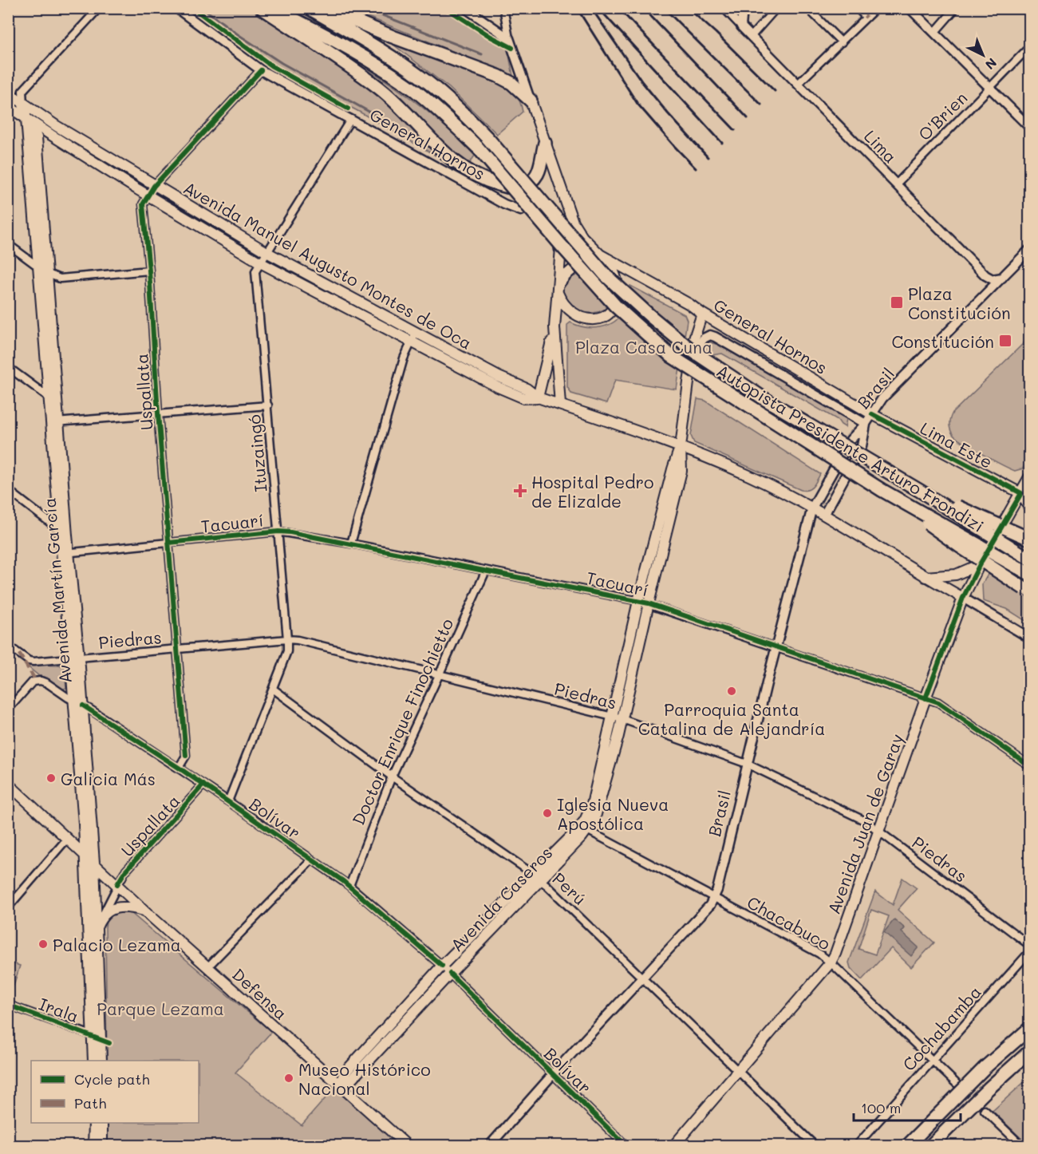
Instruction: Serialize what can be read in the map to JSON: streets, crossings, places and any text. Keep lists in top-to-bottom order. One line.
{"streets":{"highway":["Autopista Presidente Arturo Frondizi"],"main road":["General Hornos","Avenida Manuel Augusto Montes de Oca","Lima Este","Avenida Martín García","Avenida Juan de Garay","Avenida Caseros","Defensa"],"street":["O'Brien","Lima","Brasil","Uspallata","Ituzaingó","Tacuarí","Piedras","Doctor Enrique Finochietto","Bolívar","Perú","Chacabuco","Irala","Cochabamba"]},"crossings":[["O'Brien","Lima"],["General Hornos","Brasil"],["General Hornos","Uspallata"],["General Hornos","Lima Este"],["General Hornos","Ituzaingó"],["General Hornos","Avenida Caseros"],["Lima","Brasil"],["Avenida Manuel Augusto Montes de Oca","Brasil"],["Avenida Manuel Augusto Montes de Oca","Uspallata"],["Avenida Manuel Augusto Montes de Oca","Ituzaingó"],["Avenida Manuel Augusto Montes de Oca","Avenida Martín García"],["Avenida Manuel Augusto Montes de Oca","Avenida Juan de Garay"],["Avenida Manuel Augusto Montes de Oca","Avenida Caseros"],["Brasil","Lima Este"],["Brasil","Tacuarí"],["Brasil","Piedras"],["Brasil","Bolívar"],["Brasil","Perú"],["Brasil","Chacabuco"],["Uspallata","Tacuarí"],["Uspallata","Piedras"],["Uspallata","Bolívar"],["Uspallata","Defensa"],["Lima Este","Avenida Juan de Garay"],["Ituzaingó","Tacuarí"],["Ituzaingó","Piedras"],["Ituzaingó","Bolívar"],["Ituzaingó","Perú"],["Tacuarí","Avenida Martín García"],["Tacuarí","Doctor Enrique Finochietto"],["Tacuarí","Avenida Juan de Garay"],["Tacuarí","Avenida Caseros"],["Avenida Martín García","Piedras"],["Avenida Martín García","Bolívar"],["Avenida Martín García","Defensa"],["Avenida Martín García","Irala"],["Piedras","Doctor Enrique Finochietto"],["Piedras","Avenida Juan de Garay"],["Piedras","Avenida Caseros"],["Doctor Enrique Finochietto","Bolívar"],["Doctor Enrique Finochietto","Perú"],["Bolívar","Avenida Caseros"],["Avenida Juan de Garay","Perú"],["Avenida Juan de Garay","Chacabuco"],["Perú","Avenida Caseros"],["Avenida Caseros","Chacabuco"],["Avenida Caseros","Defensa"],["Chacabuco","Cochabamba"]],"parks":["Plaza Casa Cuna","Parque Lezama"],"places":{"transit":["Plaza Constitución","Constitución"],"health":["Hospital Pedro de Elizalde"],"other":["Parroquia Santa Catalina de Alejandría","Galicia Más","Iglesia Nueva Apostólica","Palacio Lezama","Museo Histórico Nacional"]},"legend":["Cycle path","Path"],"scale_bar":"100 m","north":"bottom right"}
